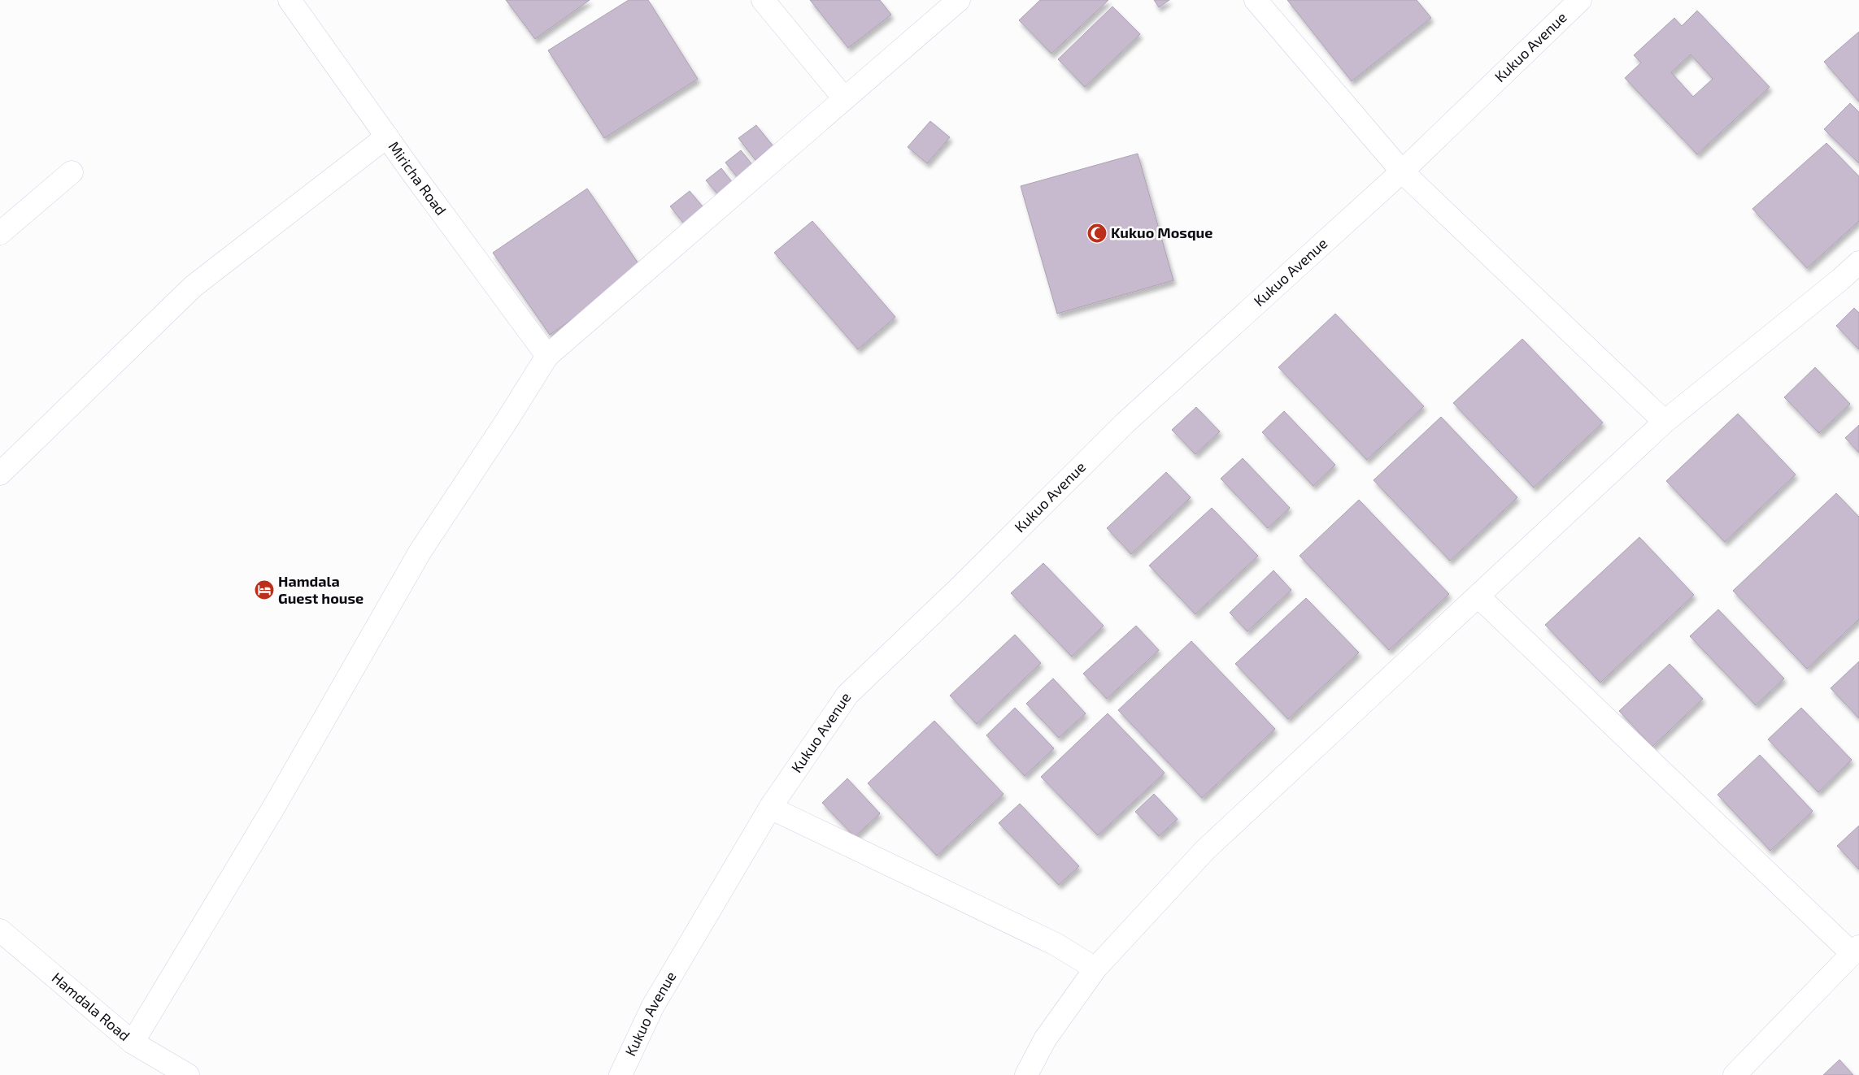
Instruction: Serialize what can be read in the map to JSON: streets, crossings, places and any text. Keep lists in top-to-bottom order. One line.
{"streets":{"street":["Kukuo Avenue","Miricha Road","Hamdala Road"]},"places":{"mosque":["Kukuo Mosque"],"hotel":["Hamdala Guest house"]}}
